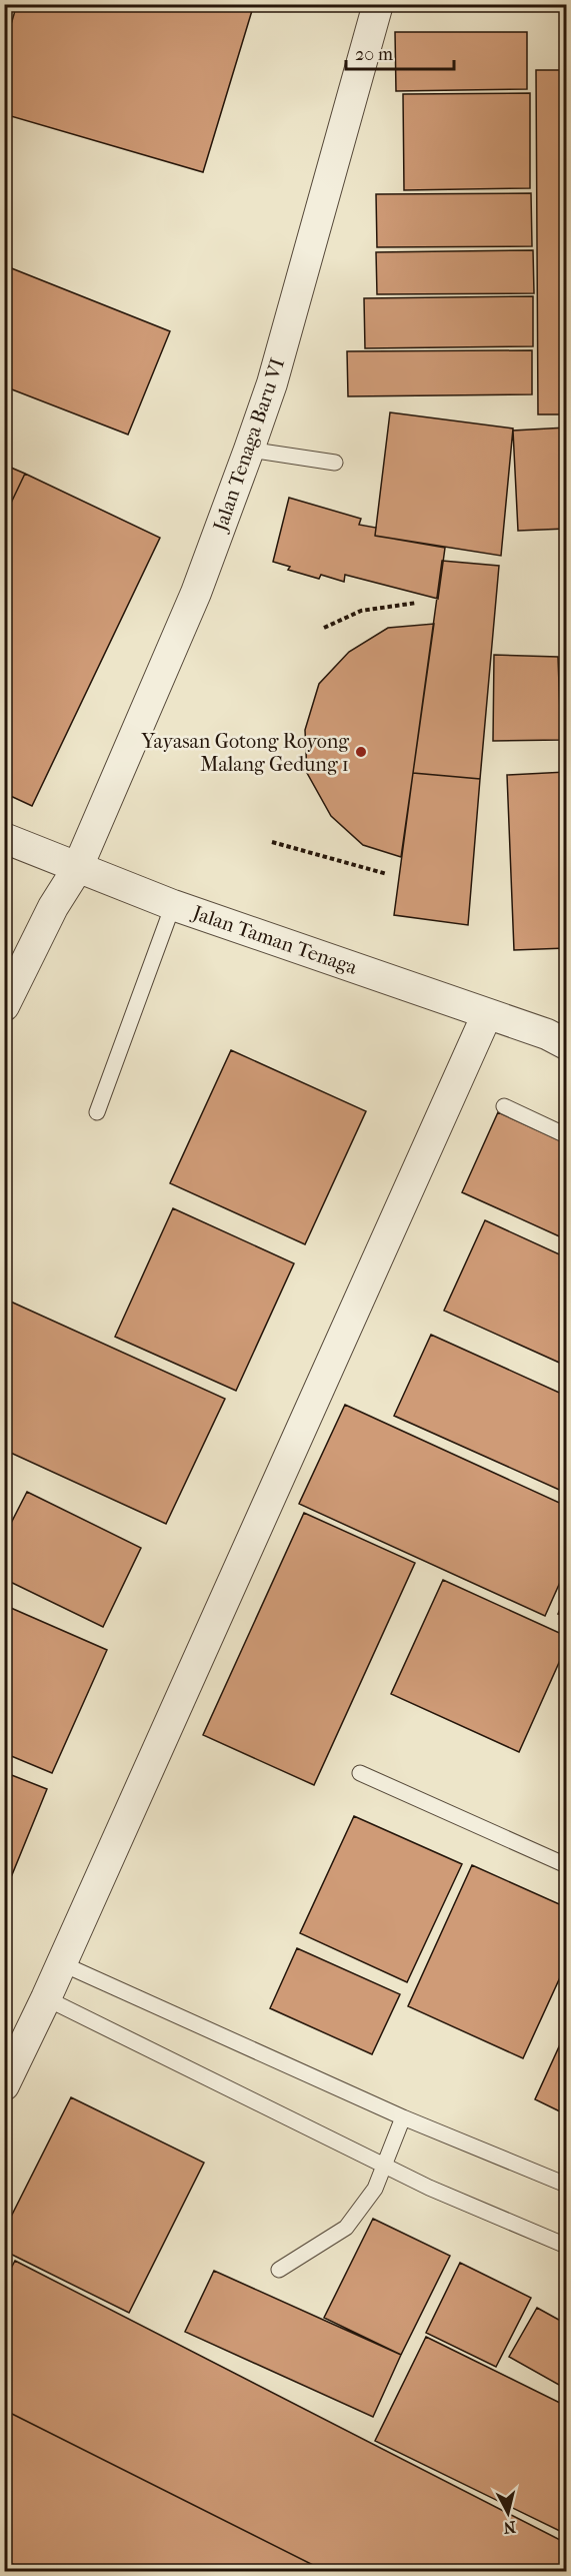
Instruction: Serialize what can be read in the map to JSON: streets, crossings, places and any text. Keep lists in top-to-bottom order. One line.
{"streets":{"street":["Jalan Tenaga Baru VI","Jalan Taman Tenaga"]},"crossings":[["Jalan Tenaga Baru VI","Jalan Taman Tenaga"]],"places":["Yayasan Gotong Royong Malang Gedung 1"],"scale_bar":"20 m","north":"bottom"}
